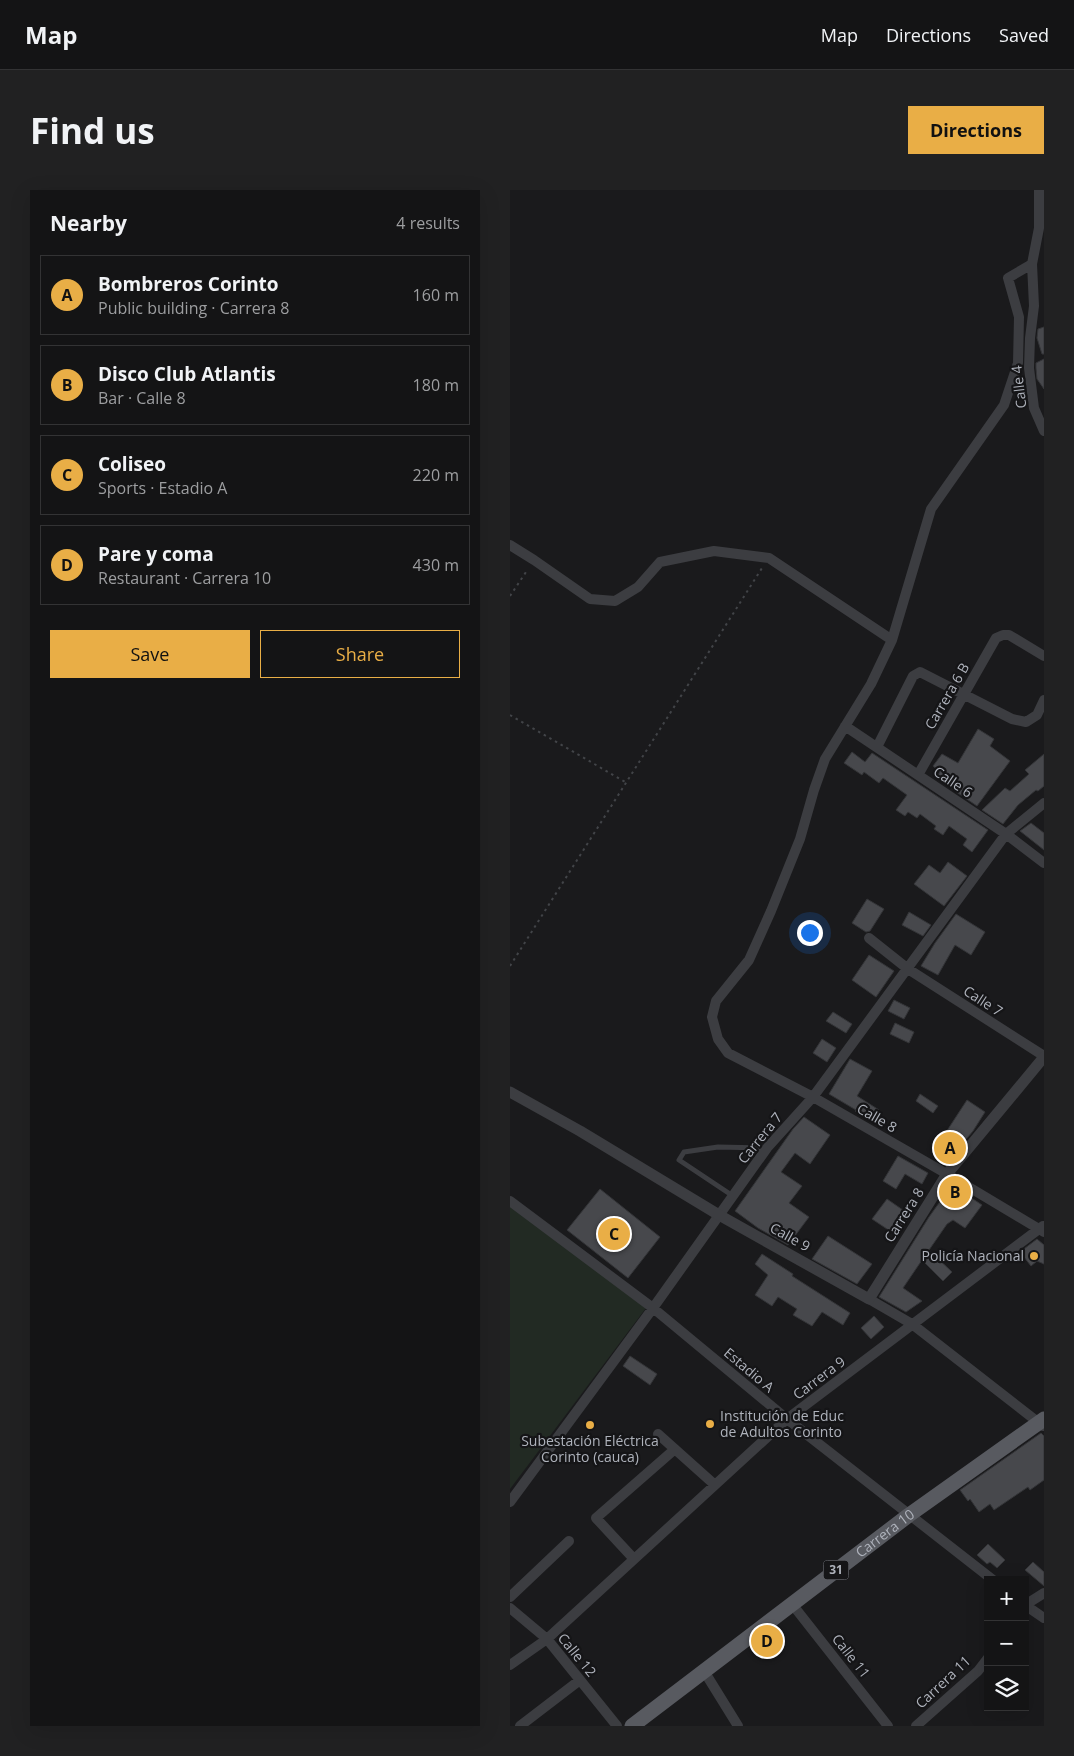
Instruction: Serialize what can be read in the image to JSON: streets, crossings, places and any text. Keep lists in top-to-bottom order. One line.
{"streets":{"main road":["Carrera 10","31"],"street":["Calle 4","Carrera 6 B","Calle 6","Calle 7","Calle 8","Carrera 7","Carrera 8","Calle 9","Estadio A","Carrera 9","Calle 12","Calle 11","Carrera 11"]},"crossings":[["Carrera 6 B","Calle 6"],["Calle 6","Calle 8"],["Calle 6","Carrera 7"],["Calle 7","Carrera 7"],["Calle 7","Carrera 8"],["Calle 8","Carrera 7"],["Calle 8","Carrera 8"],["Calle 8","Carrera 9"],["Carrera 7","Calle 9"],["Carrera 7","Estadio A"],["Carrera 8","Calle 9"],["Calle 9","Carrera 9"],["Calle 9","Carrera 10"],["Estadio A","Carrera 9"],["Estadio A","Carrera 10"],["Carrera 9","Calle 12"],["Carrera 10","Calle 11"]],"places":["Policía Nacional","Institución de Educ de Adultos Corinto","Subestación Eléctrica Corinto (cauca)"],"page":{"header":"Map","nav":["Map","Directions","Saved"],"buttons":["Directions",["Save","Share"]],"title":"Find us","heading":["Nearby","4 results"],"list":[{"mark":"A","name":"Bombreros Corinto","note":"Public building · Carrera 8","value":"160 m"},{"mark":"B","name":"Disco Club Atlantis","note":"Bar · Calle 8","value":"180 m"},{"mark":"C","name":"Coliseo","note":"Sports · Estadio A","value":"220 m"},{"mark":"D","name":"Pare y coma","note":"Restaurant · Carrera 10","value":"430 m"}],"pins":["A","B","C","D"],"map_buttons":["+","−"]}}
